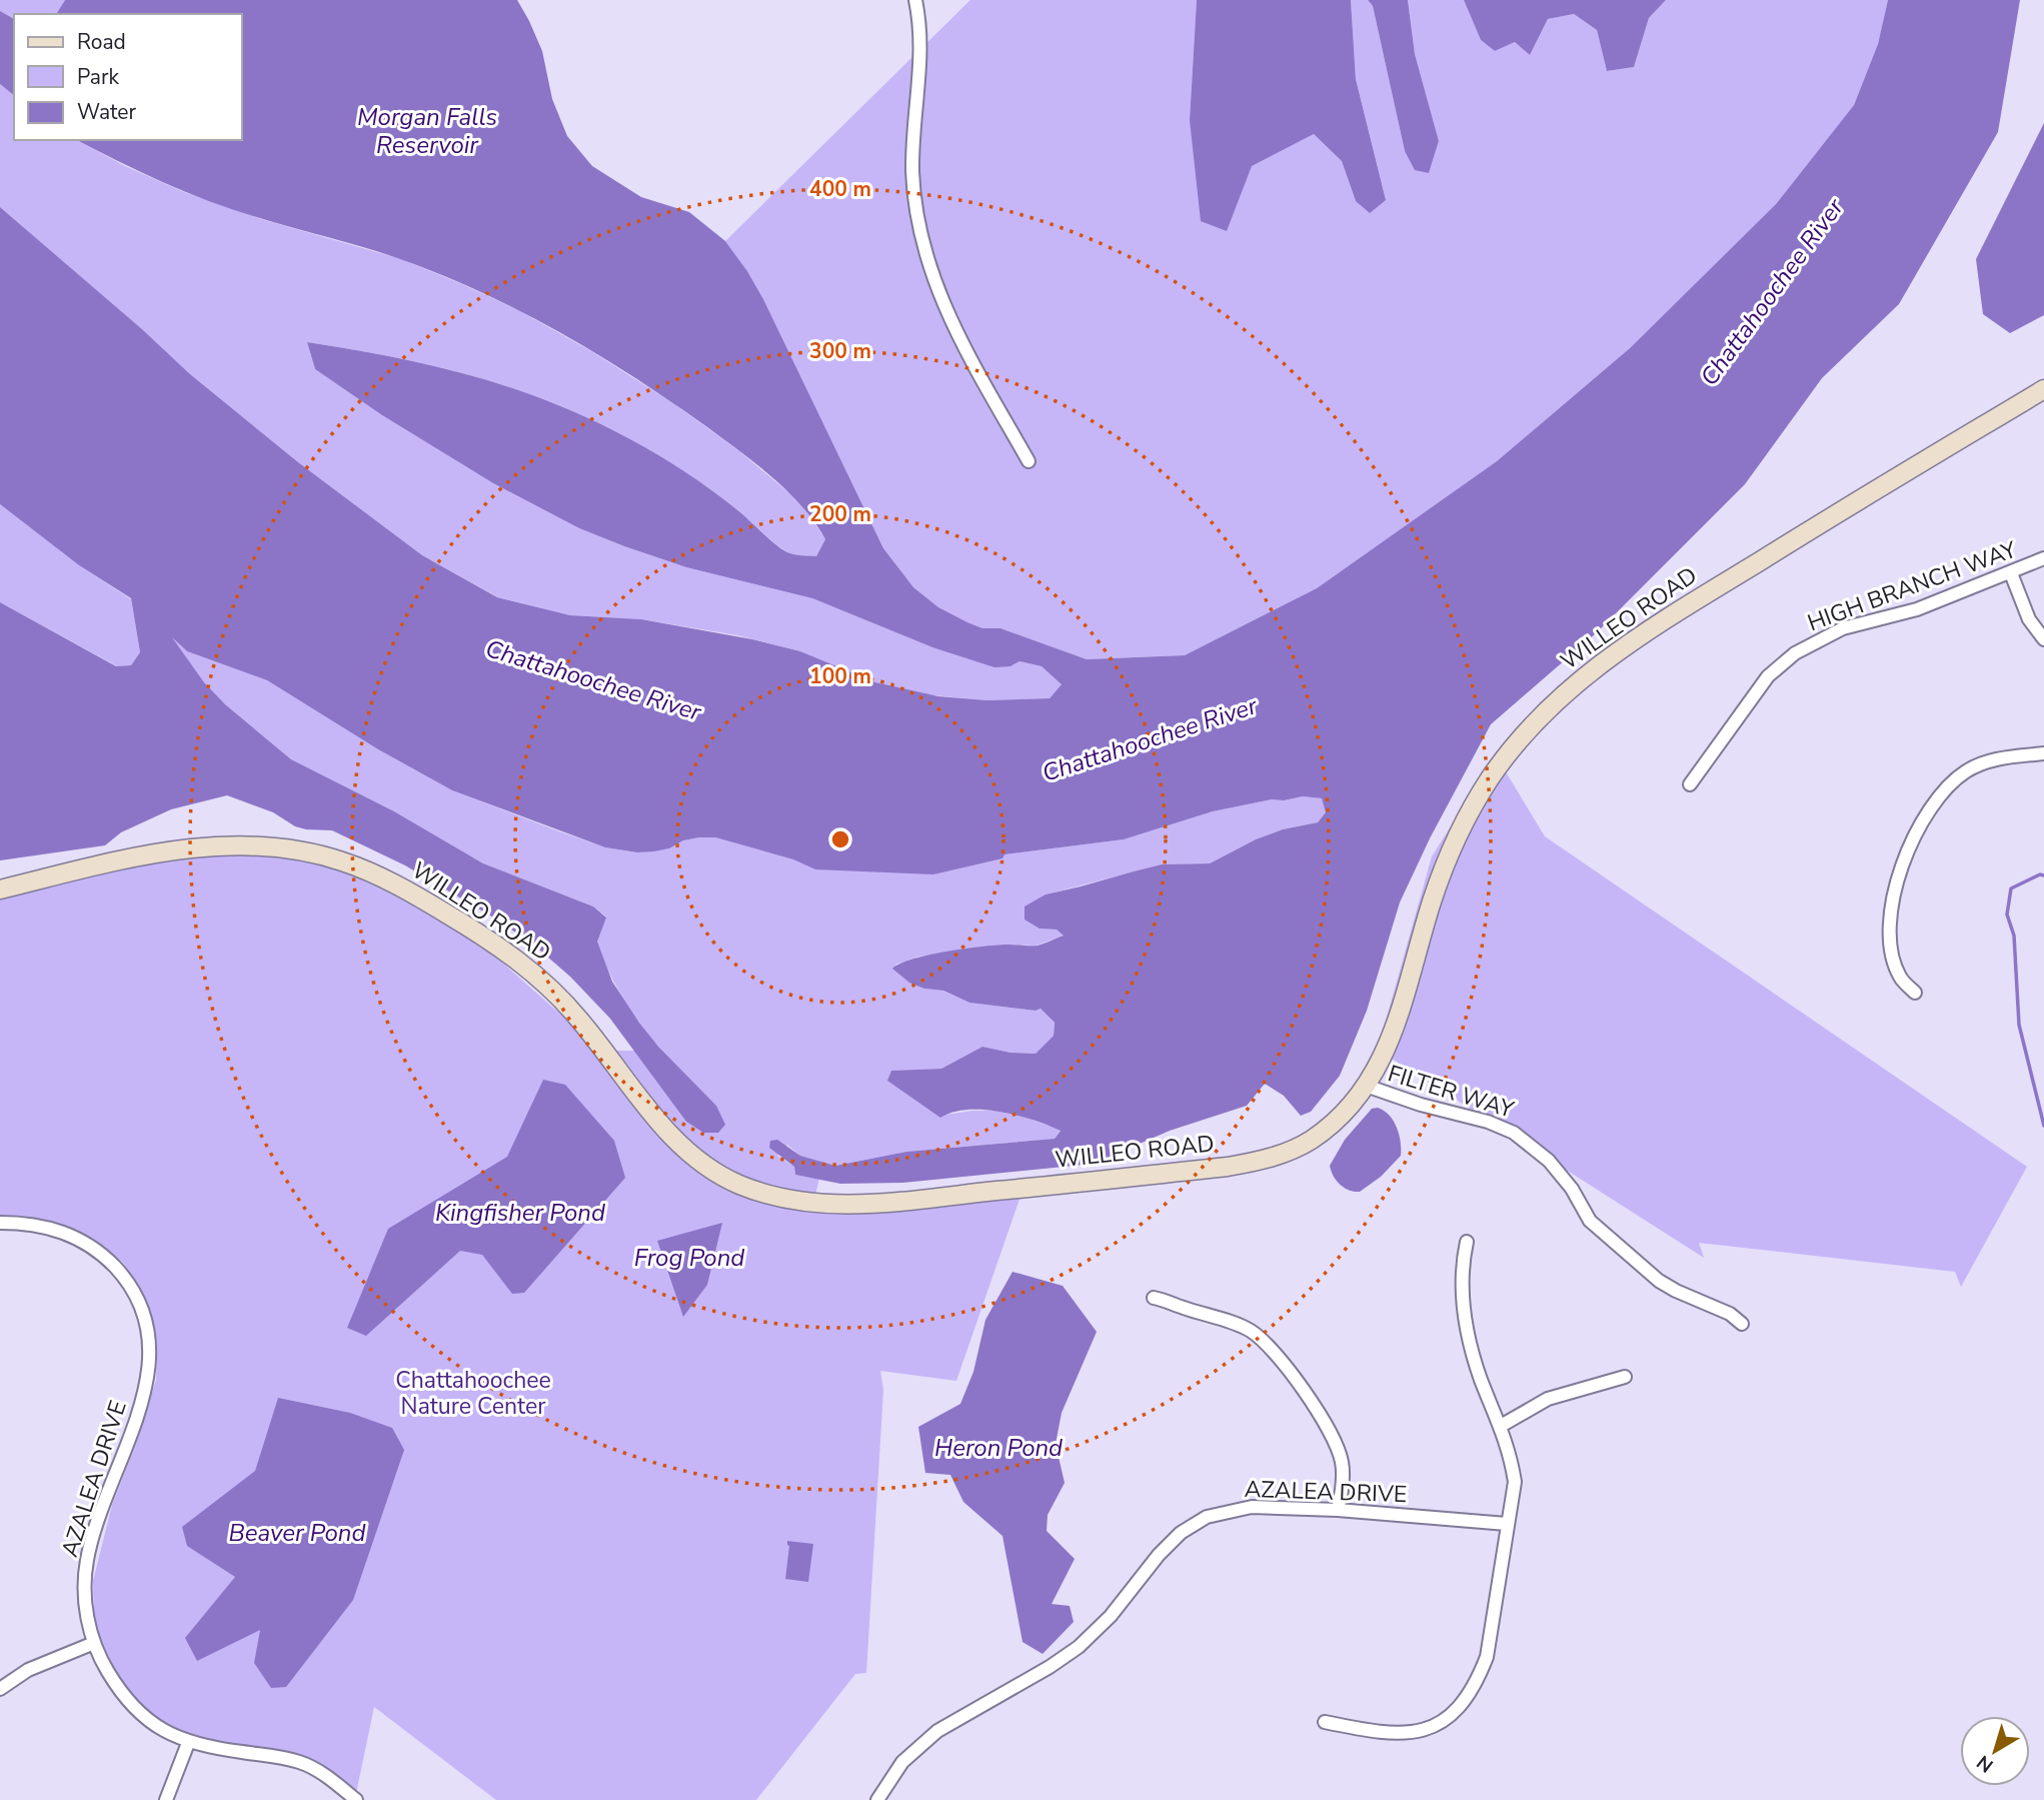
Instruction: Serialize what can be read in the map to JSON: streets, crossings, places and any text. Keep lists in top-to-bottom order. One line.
{"streets":{"street":["HIGH BRANCH WAY","WILLEO ROAD","FILTER WAY","AZALEA DRIVE"]},"crossings":[["WILLEO ROAD","FILTER WAY"]],"water":["Morgan Falls Reservoir","Chattahoochee River","Kingfisher Pond","Frog Pond","Heron Pond","Beaver Pond"],"parks":["Chattahoochee Nature Center"],"legend":["Road","Park","Water"],"north":"bottom left","rings":["400 m","300 m","200 m","100 m"]}
